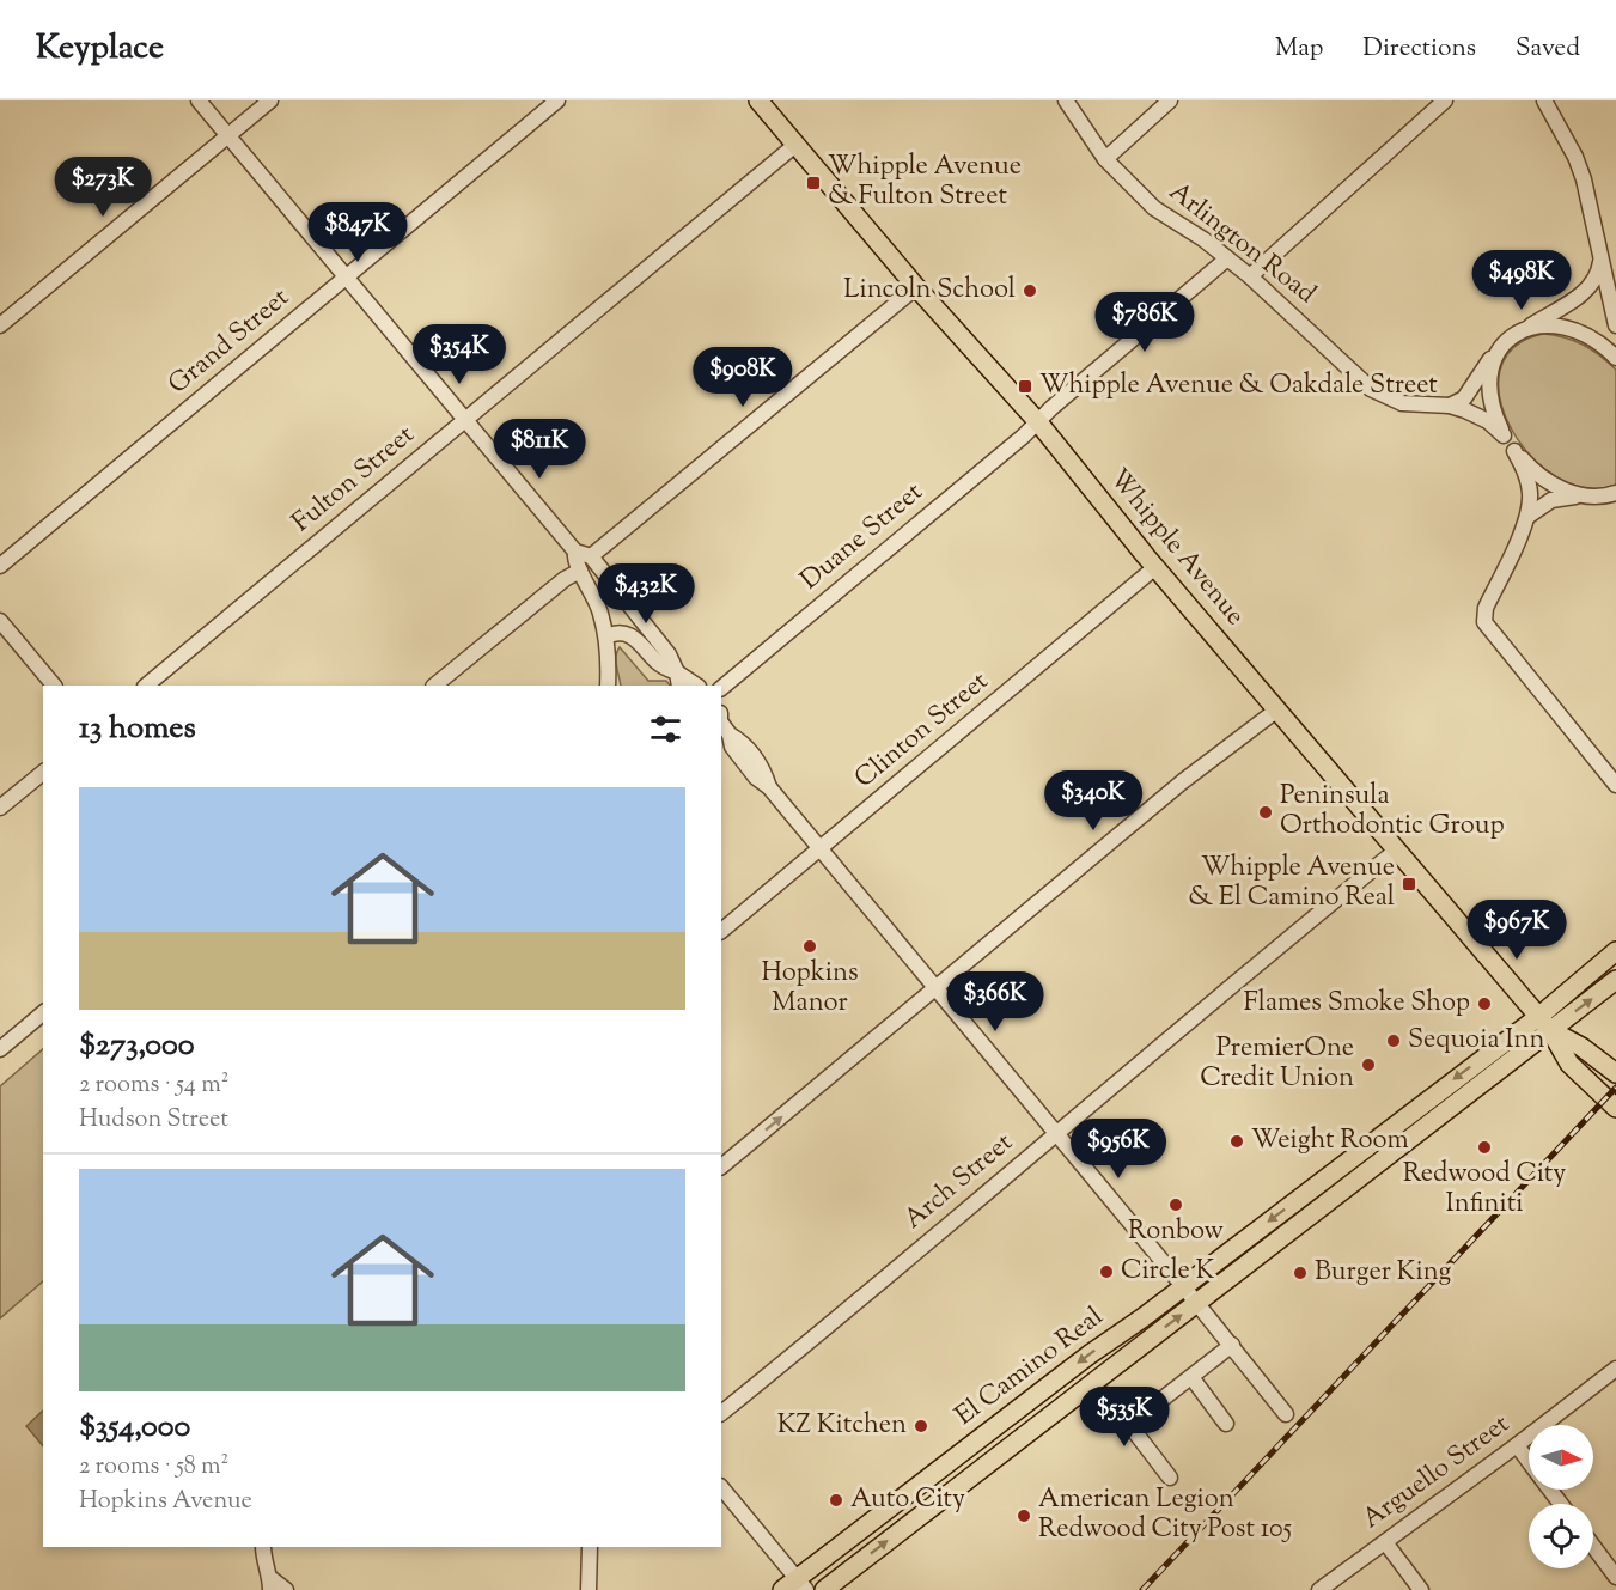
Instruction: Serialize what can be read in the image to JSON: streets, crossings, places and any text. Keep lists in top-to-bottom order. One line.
{"streets":{"main road":["Whipple Avenue","El Camino Real"],"street":["Arlington Road","Grand Street","Fulton Street","Duane Street","Clinton Street","Arch Street","Arguello Street"]},"crossings":[["Arlington Road","Duane Street"],["Fulton Street","Whipple Avenue"],["Duane Street","Whipple Avenue"],["Whipple Avenue","Clinton Street"],["Whipple Avenue","Arch Street"],["Whipple Avenue","El Camino Real"]],"places":{"transit":["Whipple Avenue & Fulton Street","Whipple Avenue & Oakdale Street","Whipple Avenue & El Camino Real"],"other":["Lincoln School","Peninsula Orthodontic Group","Hopkins Manor","Flames Smoke Shop","Sequoia Inn","PremierOne Credit Union","Weight Room","Redwood City Infiniti","Ronbow","Circle K","Burger King","KZ Kitchen","Auto City","American Legion Redwood City Post 105"]},"north":"right","page":{"header":"Keyplace","nav":["Map","Directions","Saved"],"price":["$273K","$847K","$498K","$786K","$354K","$908K","$811K","$432K","$340K","$967K","$366K","$956K","$535K"],"heading":"13 homes","list":[{"name":"$273,000","note":"2 rooms · 54 m² · Hudson Street"},{"name":"$354,000","note":"2 rooms · 58 m² · Hopkins Avenue"}]}}
